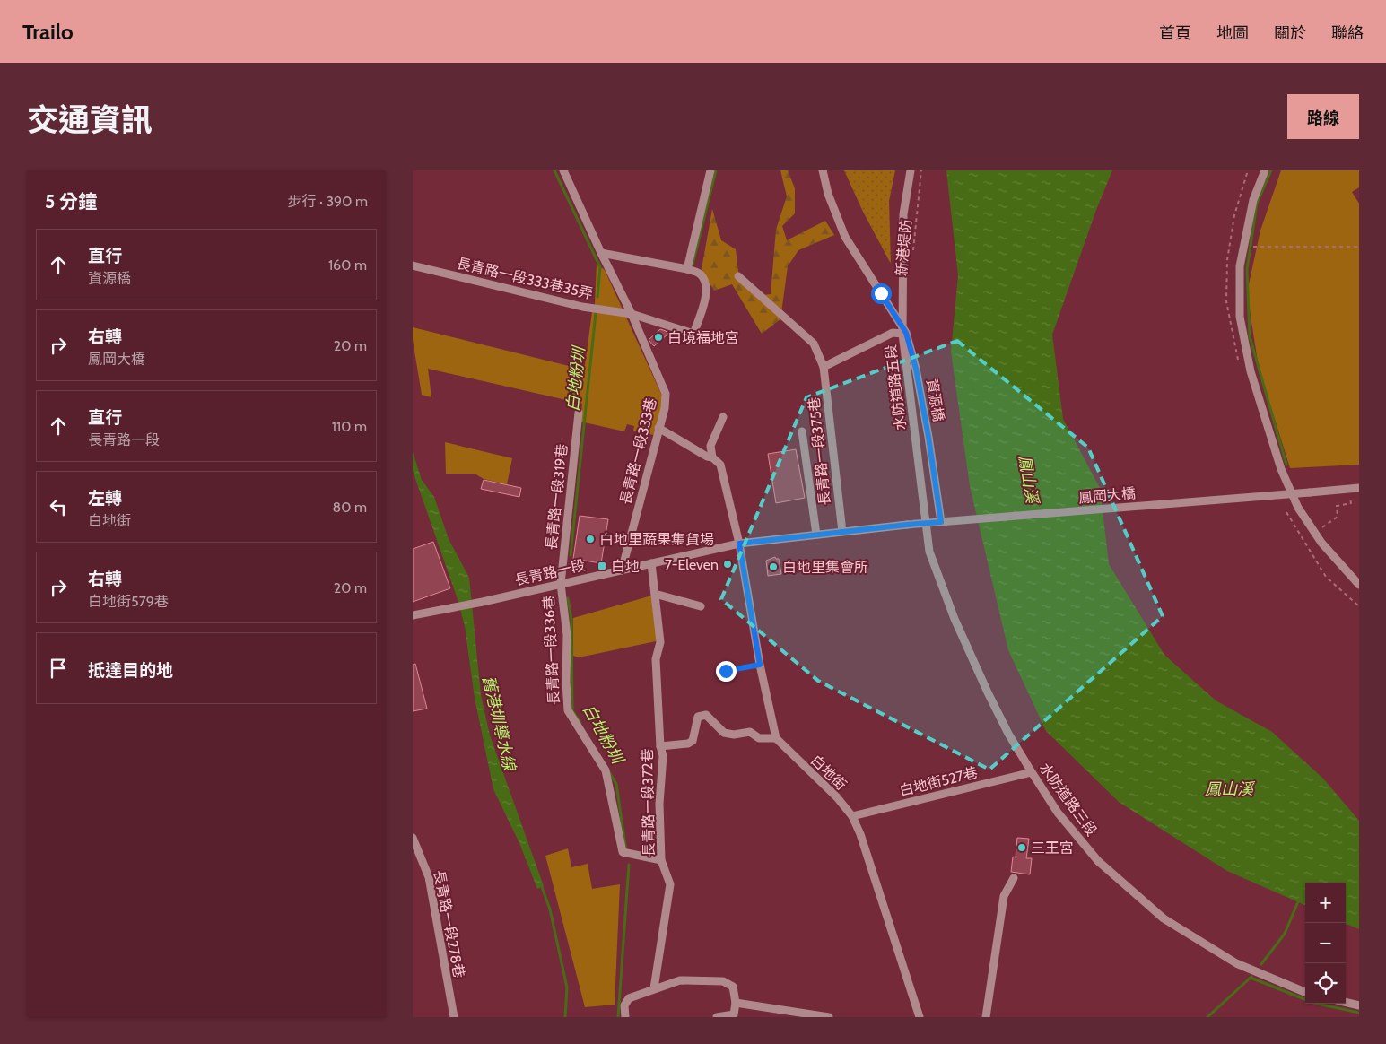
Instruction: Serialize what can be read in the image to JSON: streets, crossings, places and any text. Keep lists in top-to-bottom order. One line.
{"streets":{"street":["長青路一段333巷35弄","水防道路五段","資源橋","長青路一段333巷","長青路一段375巷","鳳岡大橋","長青路一段319巷","長青路一段","長青路一段336巷","白地街","白地街527巷","水防道路三段","長青路一段372巷","長青路一段278巷"],"path":["新港堤防"]},"crossings":[["長青路一段333巷35弄","長青路一段333巷"],["水防道路五段","水防道路三段"],["資源橋","鳳岡大橋"],["長青路一段333巷","長青路一段"],["長青路一段375巷","長青路一段"],["鳳岡大橋","長青路一段"],["長青路一段319巷","長青路一段"],["長青路一段319巷","長青路一段336巷"],["長青路一段","長青路一段336巷"],["長青路一段","長青路一段372巷"],["長青路一段336巷","長青路一段372巷"],["白地街","白地街527巷"],["白地街527巷","水防道路三段"]],"water":["白地粉圳","鳳山溪","舊港圳導水線"],"places":{"other":["白境福地宮","白地里蔬果集貨場","7-Eleven","白地里集會所","三王宮"],"transit":["白地"]},"page":{"header":"Trailo","nav":["首頁","地圖","關於","聯絡"],"title":"交通資訊","buttons":"路線","heading":["5 分鐘","步行 · 390 m"],"list":[["直行","資源橋","160 m"],["右轉","鳳岡大橋","20 m"],["直行","長青路一段","110 m"],["左轉","白地街","80 m"],["右轉","白地街579巷","20 m"],"抵達目的地"],"map_buttons":["+","−"]}}
